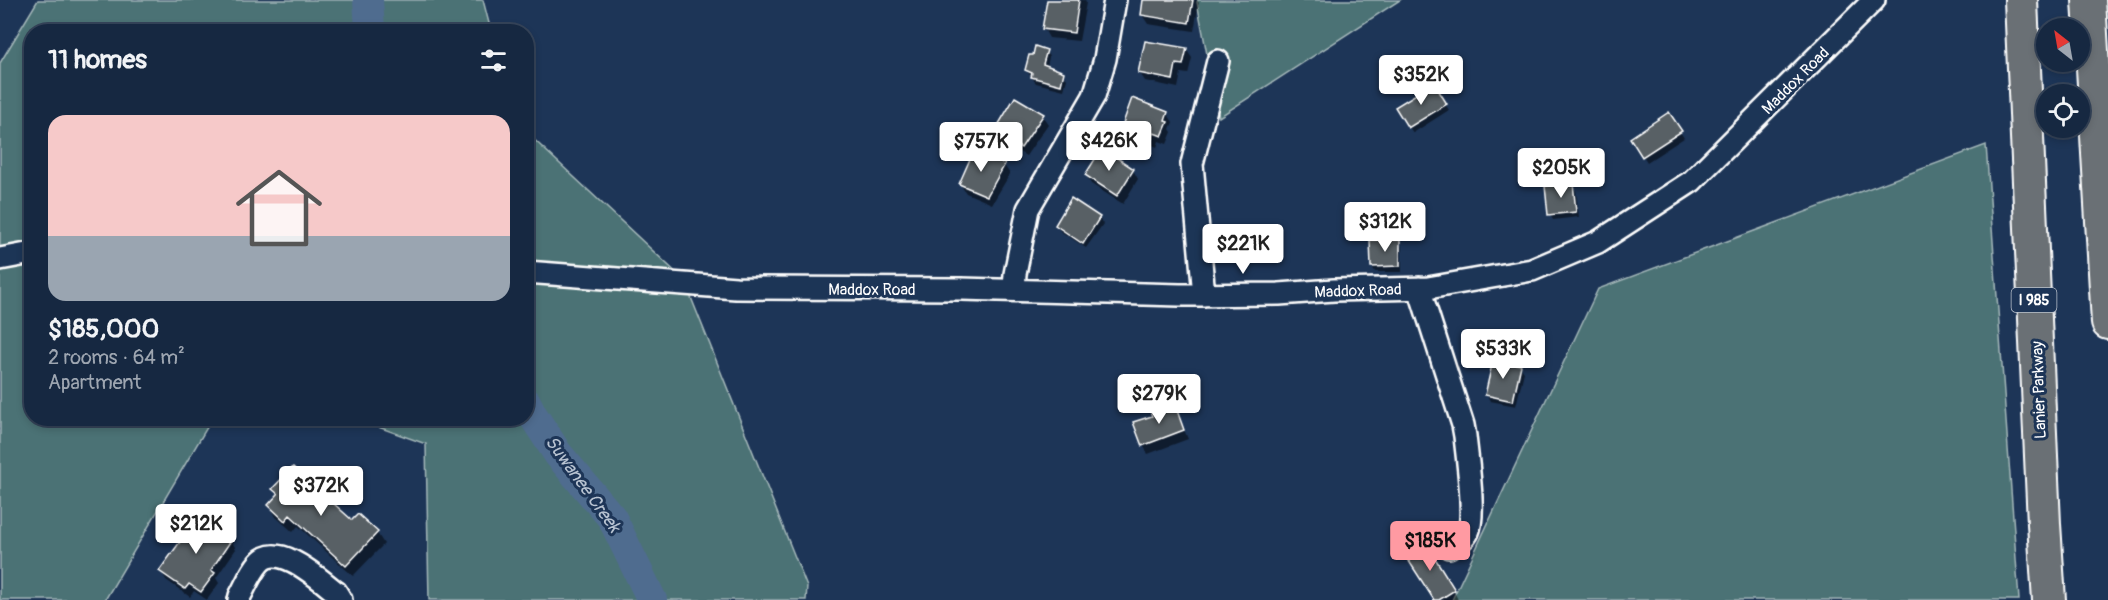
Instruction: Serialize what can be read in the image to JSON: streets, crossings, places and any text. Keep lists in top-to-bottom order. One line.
{"streets":{"highway":["I 985","Lanier Parkway"],"street":["Maddox Road"]},"water":["Suwanee Creek"],"north":"top left","page":{"heading":"11 homes","price":["$352K","$426K","$757K","$205K","$312K","$221K","$533K","$279K","$372K","$212K","$185K"],"list":[{"name":"$185,000","note":"2 rooms · 64 m² · Apartment"}]}}
